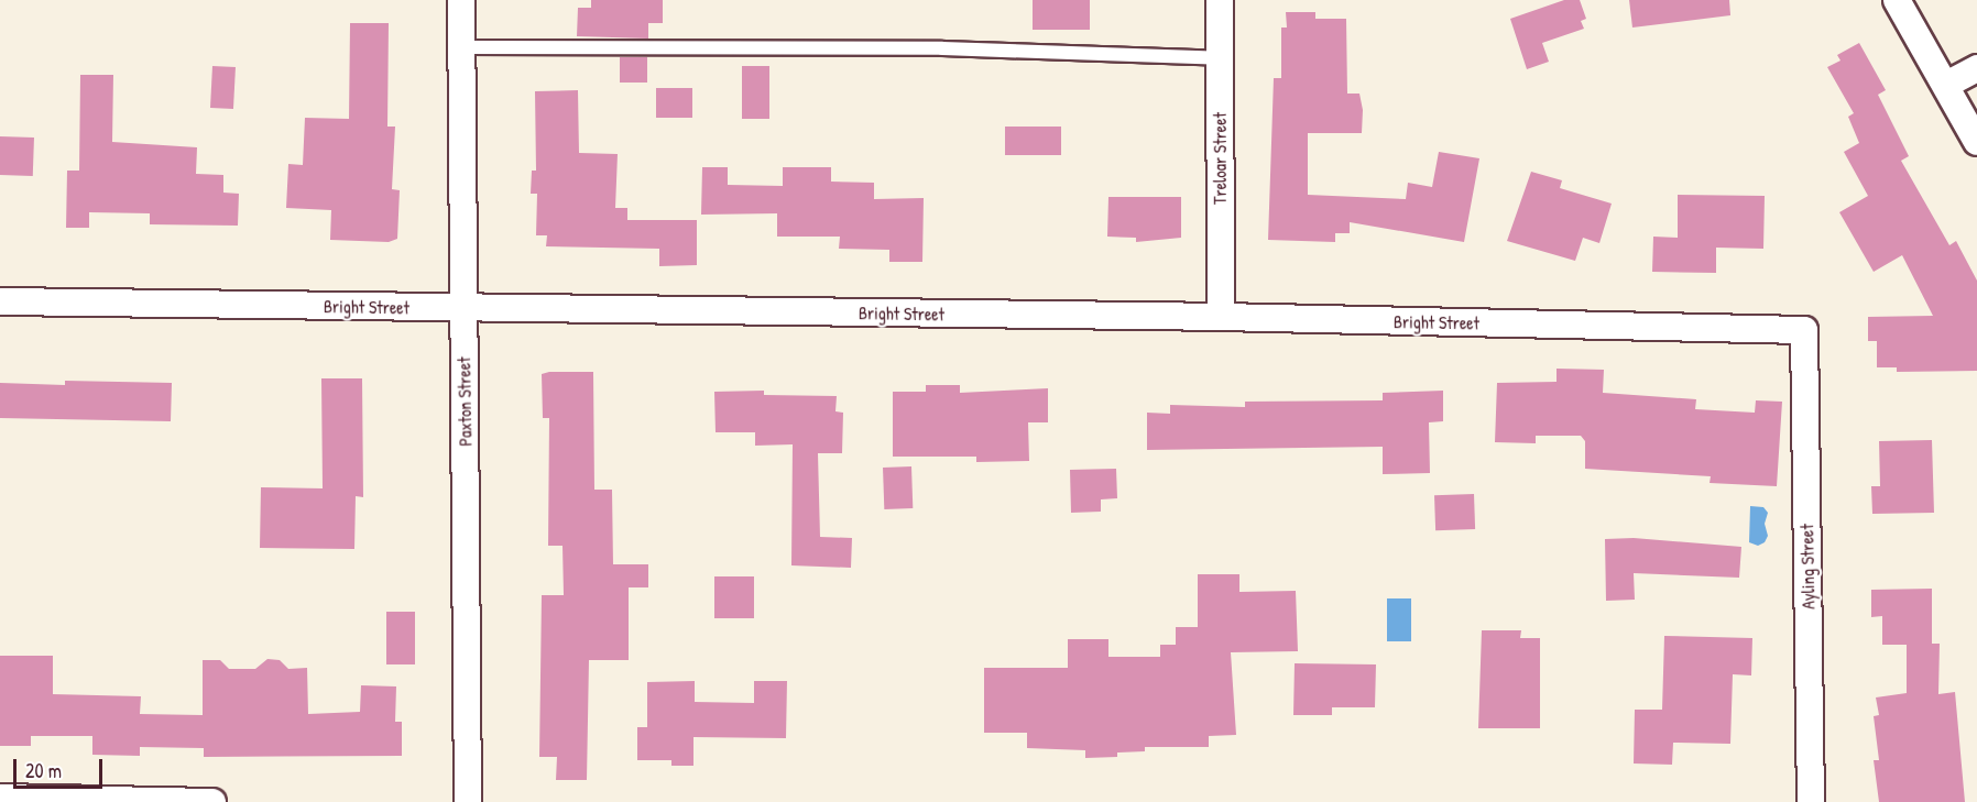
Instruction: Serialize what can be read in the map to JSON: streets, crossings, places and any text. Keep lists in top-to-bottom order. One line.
{"streets":{"street":["Treloar Street","Bright Street","Paxton Street","Ayling Street"]},"crossings":[["Treloar Street","Bright Street"],["Bright Street","Paxton Street"],["Bright Street","Ayling Street"]],"scale_bar":"20 m"}
